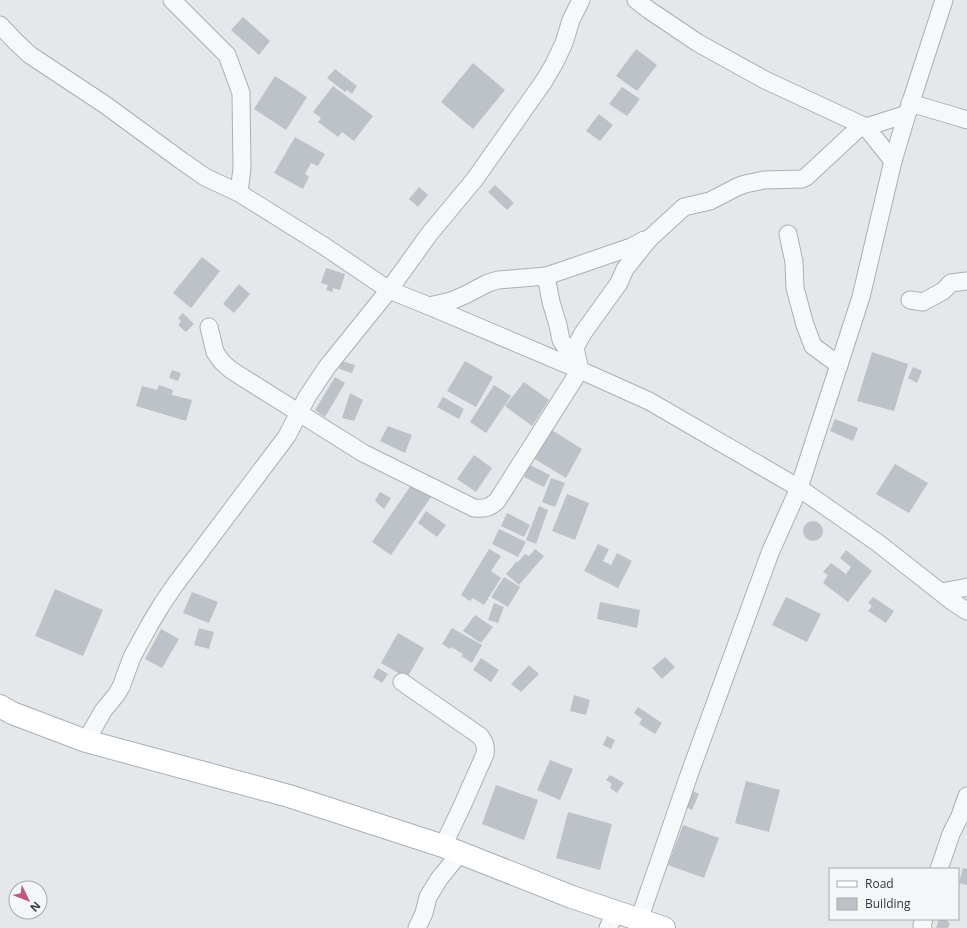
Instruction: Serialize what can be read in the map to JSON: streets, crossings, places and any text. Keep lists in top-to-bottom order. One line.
{"legend":["Road","Building"],"north":"bottom right"}
